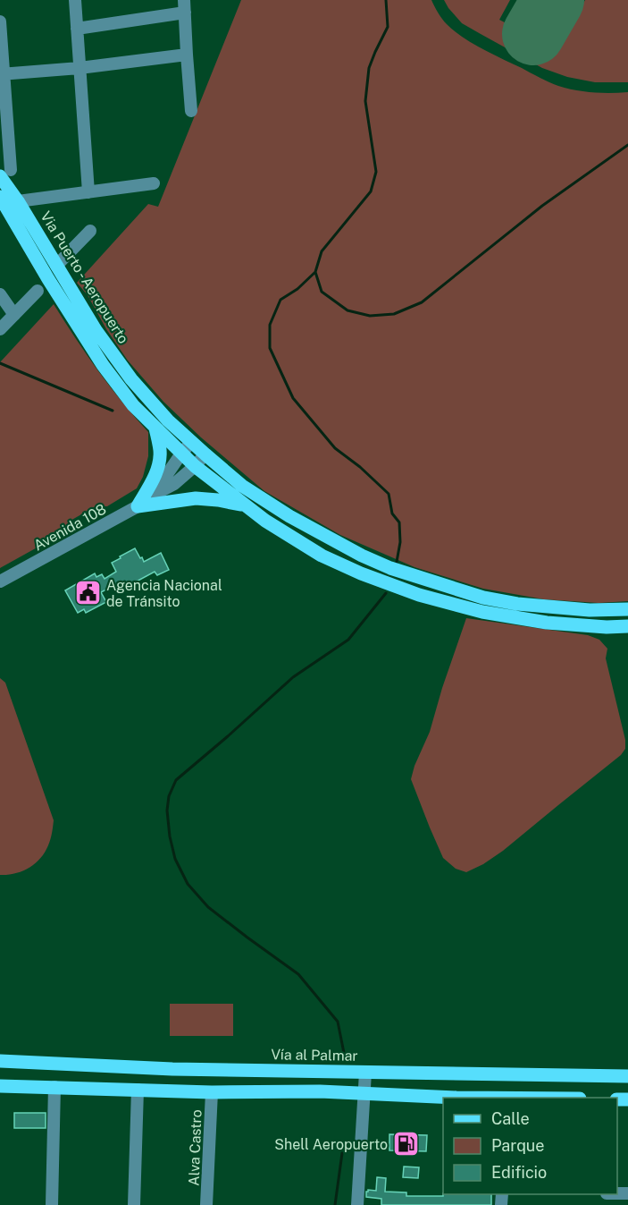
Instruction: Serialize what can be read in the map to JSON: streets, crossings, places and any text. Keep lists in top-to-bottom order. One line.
{"streets":{"main road":["Via Puerto - Aeropuerto","Vía al Palmar"],"street":["Avenida 108","Alva Castro"]},"crossings":[["Via Puerto - Aeropuerto","Avenida 108"]],"places":{"public building":["Agencia Nacional de Tránsito"],"fuel station":["Shell Aeropuerto"]},"legend":["Calle","Parque","Edificio"]}
